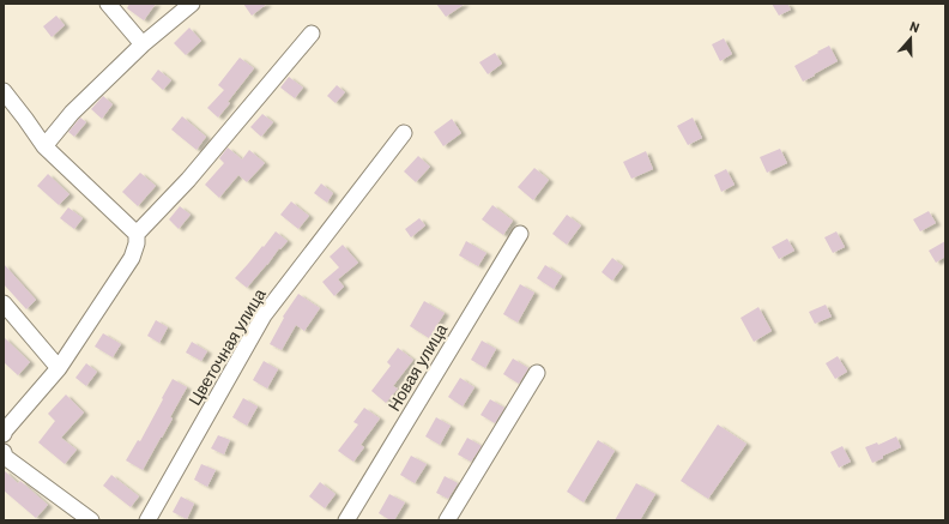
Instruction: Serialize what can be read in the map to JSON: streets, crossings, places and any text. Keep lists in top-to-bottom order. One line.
{"streets":{"street":["Цветочная улица","Новая улица"]},"north":"top"}
